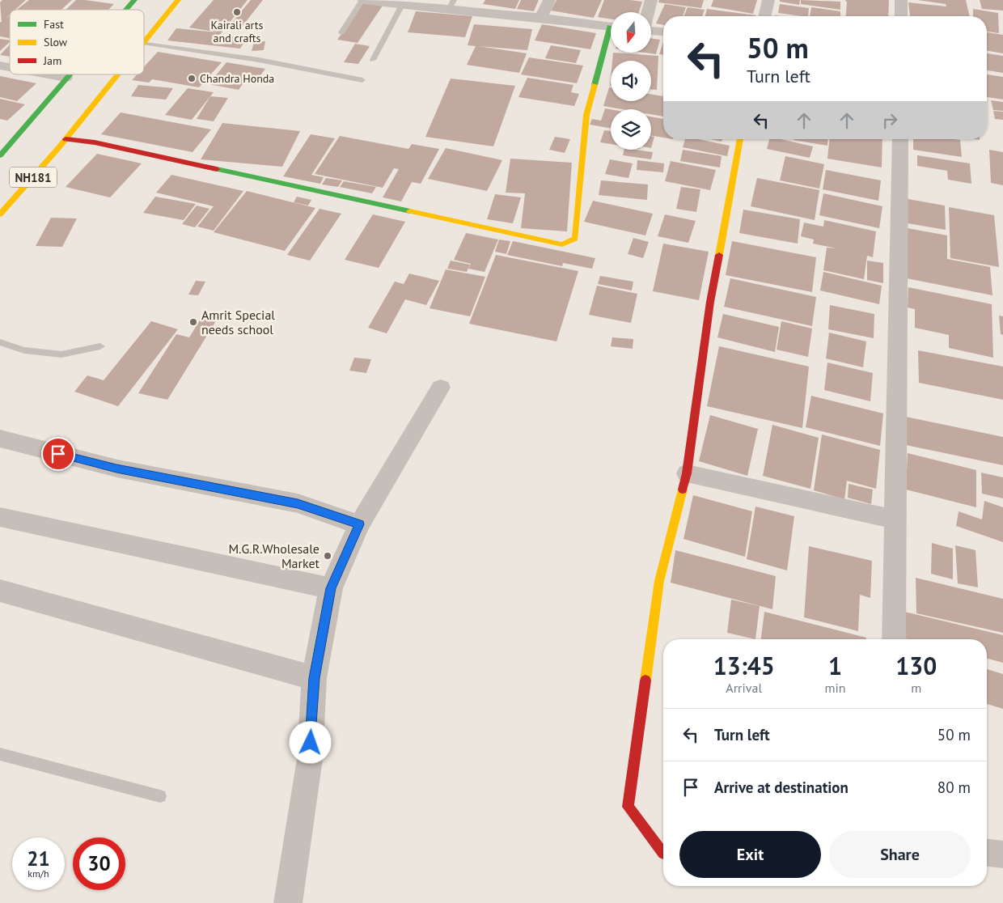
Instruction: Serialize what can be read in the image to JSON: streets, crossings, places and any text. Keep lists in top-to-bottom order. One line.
{"streets":{"main road":["NH181"]},"places":["Kairali arts and crafts","Chandra Honda","Amrit Special needs school","M.G.R.Wholesale Market"],"legend":["Fast","Slow","Jam"],"north":"bottom","page":{"turn":["50 m","Turn left"],"eta":["13:45","Arrival","1","min","130","m"],"list":[{"name":"Turn left","value":"50 m"},{"name":"Arrive at destination","value":"80 m"}],"buttons":["Exit","Share"],"speed":"21 km/h","limit":"30"}}
